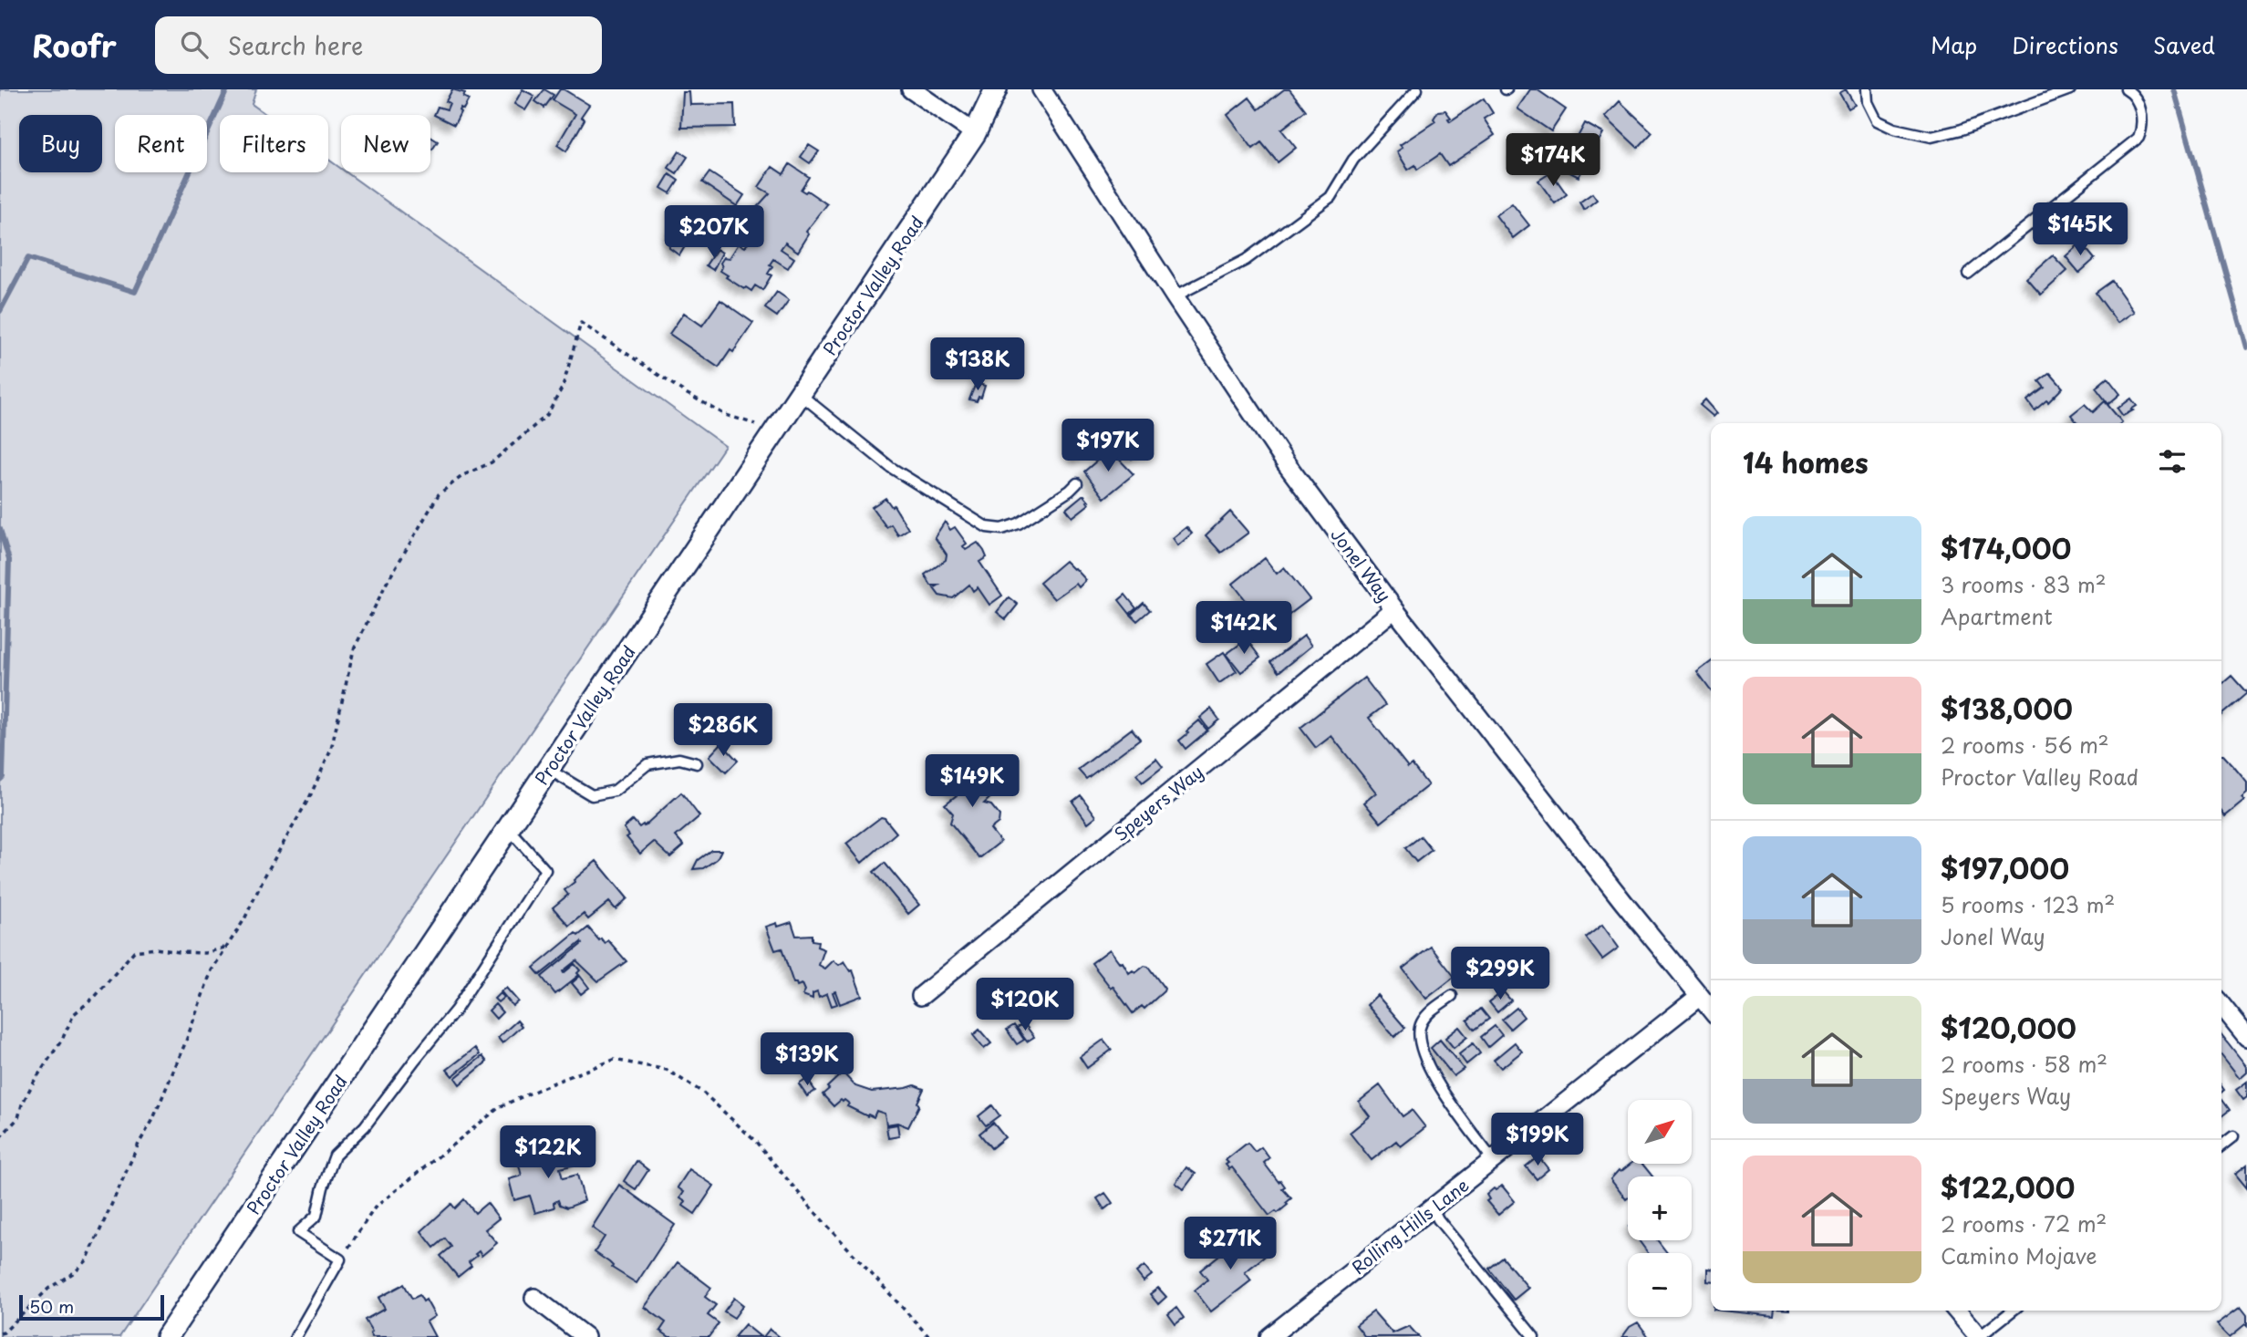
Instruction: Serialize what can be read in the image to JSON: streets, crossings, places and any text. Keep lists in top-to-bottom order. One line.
{"streets":{"street":["Proctor Valley Road","Jonel Way","Speyers Way","Rolling Hills Lane"]},"crossings":[["Jonel Way","Speyers Way"],["Jonel Way","Rolling Hills Lane"]],"scale_bar":"50 m","north":"top right","page":{"header":"Roofr","search":"Search here","nav":["Map","Directions","Saved"],"chip":["Buy","Rent","Filters","New"],"price":["$174K","$145K","$207K","$138K","$197K","$142K","$286K","$149K","$299K","$120K","$139K","$199K","$122K","$271K"],"heading":"14 homes","list":[{"name":"$174,000","note":"3 rooms · 83 m² · Apartment"},{"name":"$138,000","note":"2 rooms · 56 m² · Proctor Valley Road"},{"name":"$197,000","note":"5 rooms · 123 m² · Jonel Way"},{"name":"$120,000","note":"2 rooms · 58 m² · Speyers Way"},{"name":"$122,000","note":"2 rooms · 72 m² · Camino Mojave"}],"map_buttons":["+","−"],"scale":"50 m"}}
